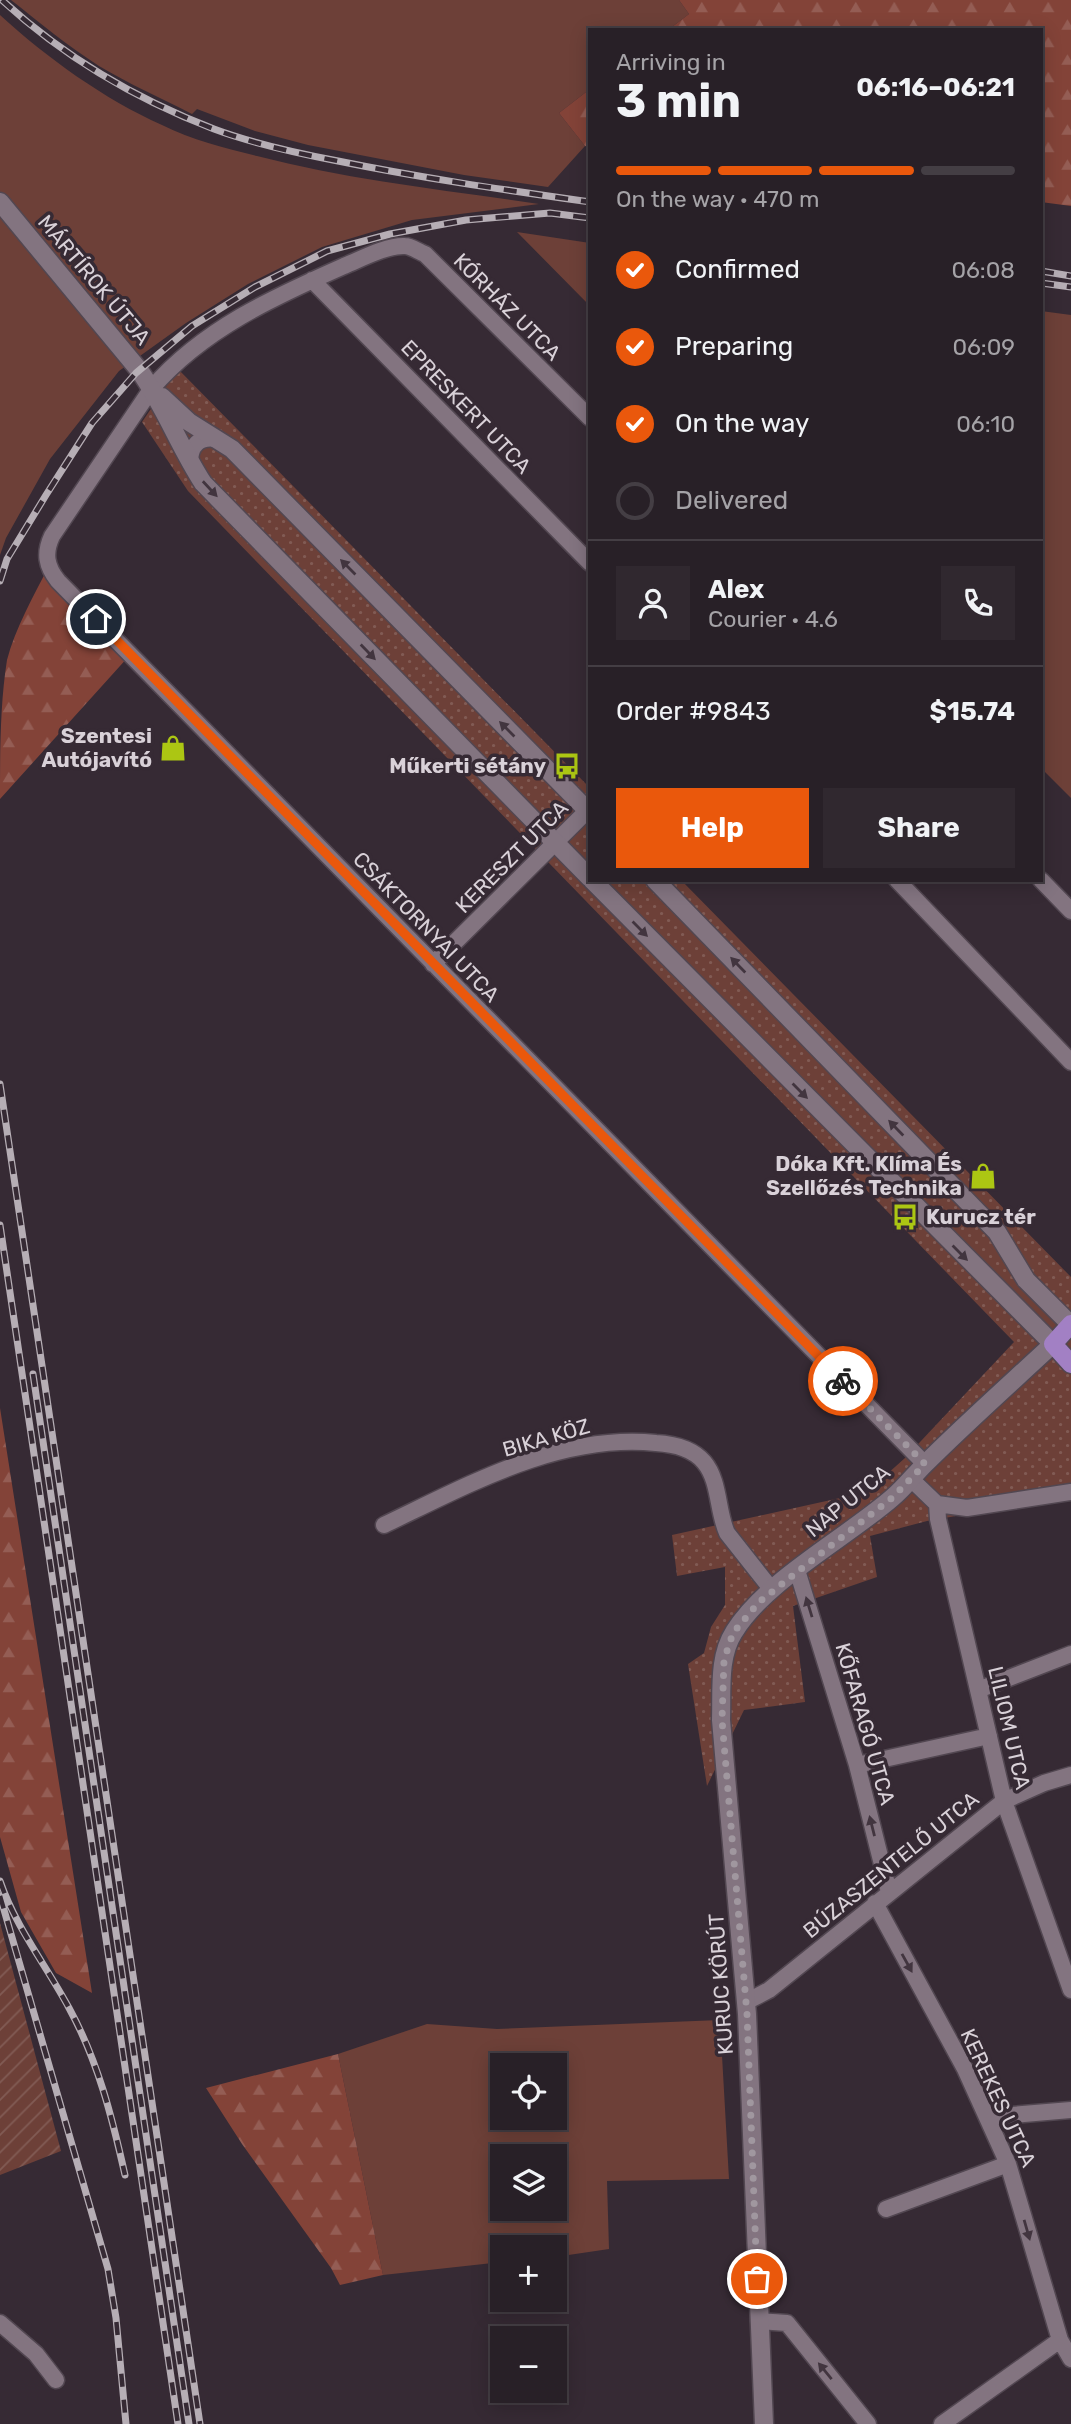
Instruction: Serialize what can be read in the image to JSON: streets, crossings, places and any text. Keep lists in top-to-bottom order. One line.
{"streets":{"street":["MÁRTÍROK ÚTJA","KÓRHÁZ UTCA","EPRESKERT UTCA","KERESZT UTCA","CSÁKTORNYAI UTCA","BIKA KÖZ","NAP UTCA","KŐFARAGÓ UTCA","LILIOM UTCA","BÚZASZENTELŐ UTCA","KURUC KÖRÚT","KEREKES UTCA"]},"crossings":[["MÁRTÍROK ÚTJA","CSÁKTORNYAI UTCA"],["KÓRHÁZ UTCA","EPRESKERT UTCA"],["KERESZT UTCA","CSÁKTORNYAI UTCA"],["CSÁKTORNYAI UTCA","NAP UTCA"],["BIKA KÖZ","KURUC KÖRÚT"],["NAP UTCA","KŐFARAGÓ UTCA"],["NAP UTCA","KURUC KÖRÚT"],["KŐFARAGÓ UTCA","BÚZASZENTELŐ UTCA"],["KŐFARAGÓ UTCA","KURUC KÖRÚT"],["LILIOM UTCA","BÚZASZENTELŐ UTCA"],["BÚZASZENTELŐ UTCA","KURUC KÖRÚT"],["BÚZASZENTELŐ UTCA","KEREKES UTCA"]],"one_way":["KŐFARAGÓ UTCA","KEREKES UTCA"],"places":{"shop":["Szentesi Autójavító","Dóka Kft. Klíma És Szellőzés Technika"],"bus stop":["Műkerti sétány","Kurucz tér"]},"page":{"heading":["3 min","Arriving in","06:16–06:21"],"panel":["Alex","Courier · 4.6","Order #9843","$15.74"],"bar":"On the way · 470 m","list":[["Confirmed","06:08"],["Preparing","06:09"],["On the way","06:10"],"Delivered"],"buttons":["Help","Share"],"map_buttons":["+","−"]}}
